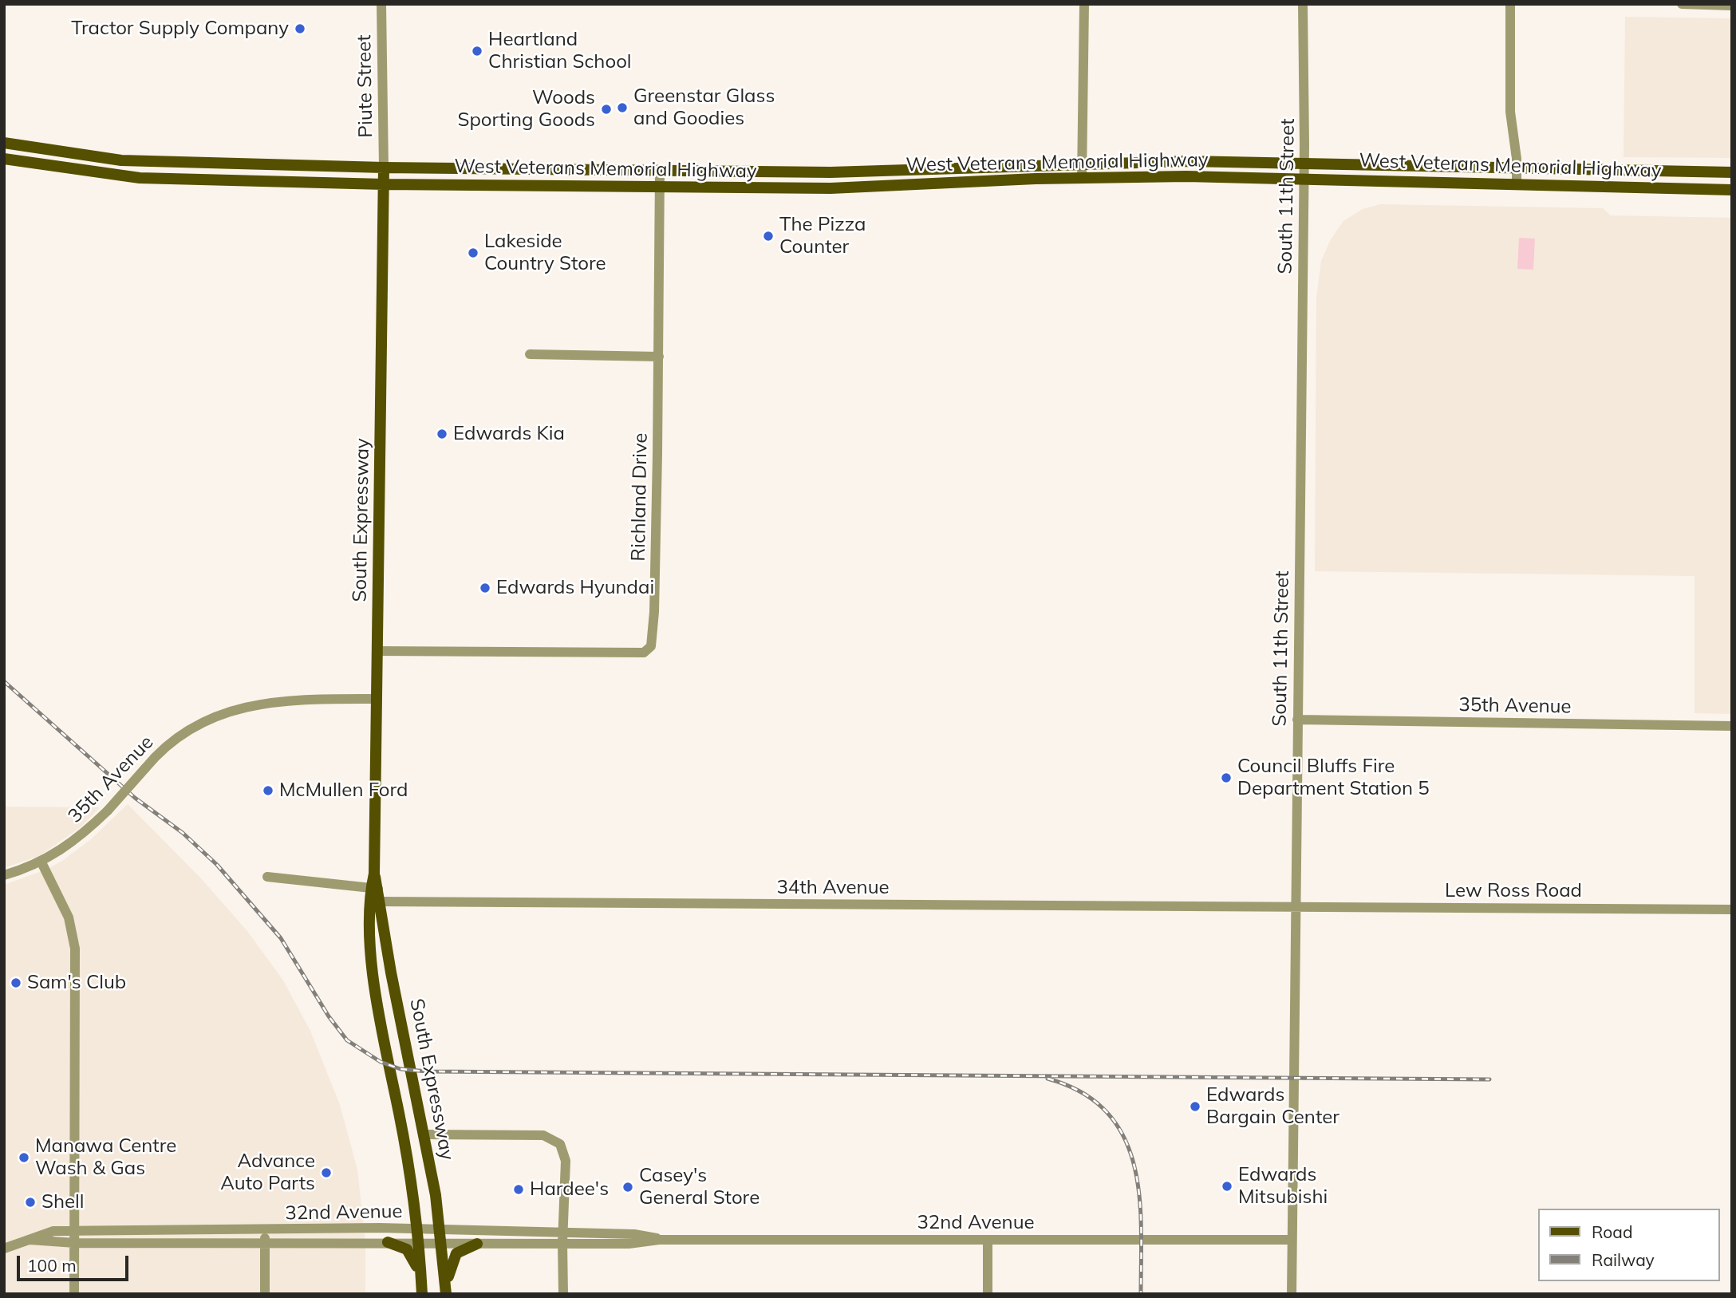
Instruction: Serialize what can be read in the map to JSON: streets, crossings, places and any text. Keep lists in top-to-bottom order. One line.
{"streets":{"main road":["West Veterans Memorial Highway","South Expressway"],"street":["Piute Street","South 11th Street","Richland Drive","35th Avenue","34th Avenue","Lew Ross Road","32nd Avenue"]},"crossings":[["Piute Street","West Veterans Memorial Highway"],["Piute Street","South Expressway"],["West Veterans Memorial Highway","South 11th Street"],["West Veterans Memorial Highway","Richland Drive"],["West Veterans Memorial Highway","South Expressway"],["South 11th Street","35th Avenue"],["South 11th Street","34th Avenue"],["South 11th Street","Lew Ross Road"],["South 11th Street","32nd Avenue"],["Richland Drive","South Expressway"],["South Expressway","35th Avenue"],["South Expressway","34th Avenue"],["South Expressway","32nd Avenue"],["34th Avenue","Lew Ross Road"]],"places":["Tractor Supply Company","Heartland Christian School","Greenstar Glass and Goodies","Woods Sporting Goods","The Pizza Counter","Lakeside Country Store","Edwards Kia","Edwards Hyundai","Council Bluffs Fire Department Station 5","McMullen Ford","Sam's Club","Edwards Bargain Center","Manawa Centre Wash & Gas","Advance Auto Parts","Edwards Mitsubishi","Casey's General Store","Hardee's","Shell"],"legend":["Road","Railway"],"scale_bar":"100 m"}
